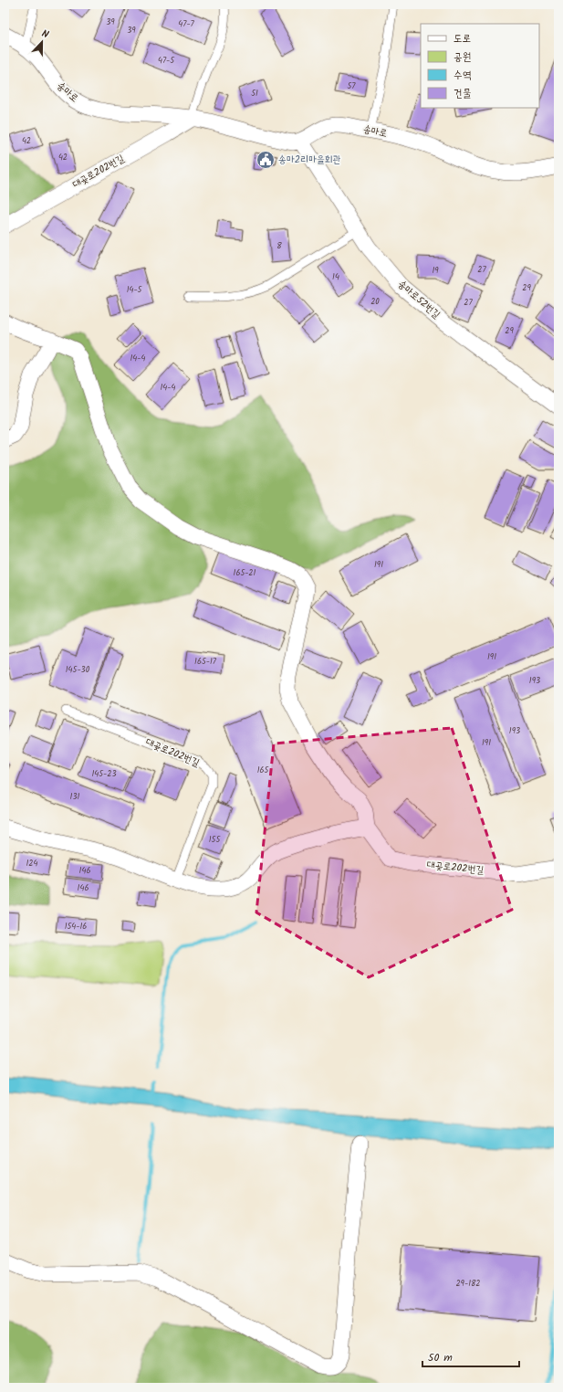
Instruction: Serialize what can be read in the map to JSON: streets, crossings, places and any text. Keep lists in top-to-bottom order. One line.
{"streets":{"street":["송마로","대곶로202번길","송마로52번길"]},"crossings":[["송마로","대곶로202번길"],["송마로","송마로52번길"]],"places":{"public building":["송마2리마을회관"]},"house_numbers":["39","47-7","39","47-5","57","51","42","42","8","27","19","14","29","14-5","20","27","29","14-4","14-4","191","165-21","191","165-17","145-30","193","193","191","165","145-23","131","155","124","146","146","154-16","29-182"],"legend":["도로","공원","수역","건물"],"scale_bar":"50 m","north":"top"}
